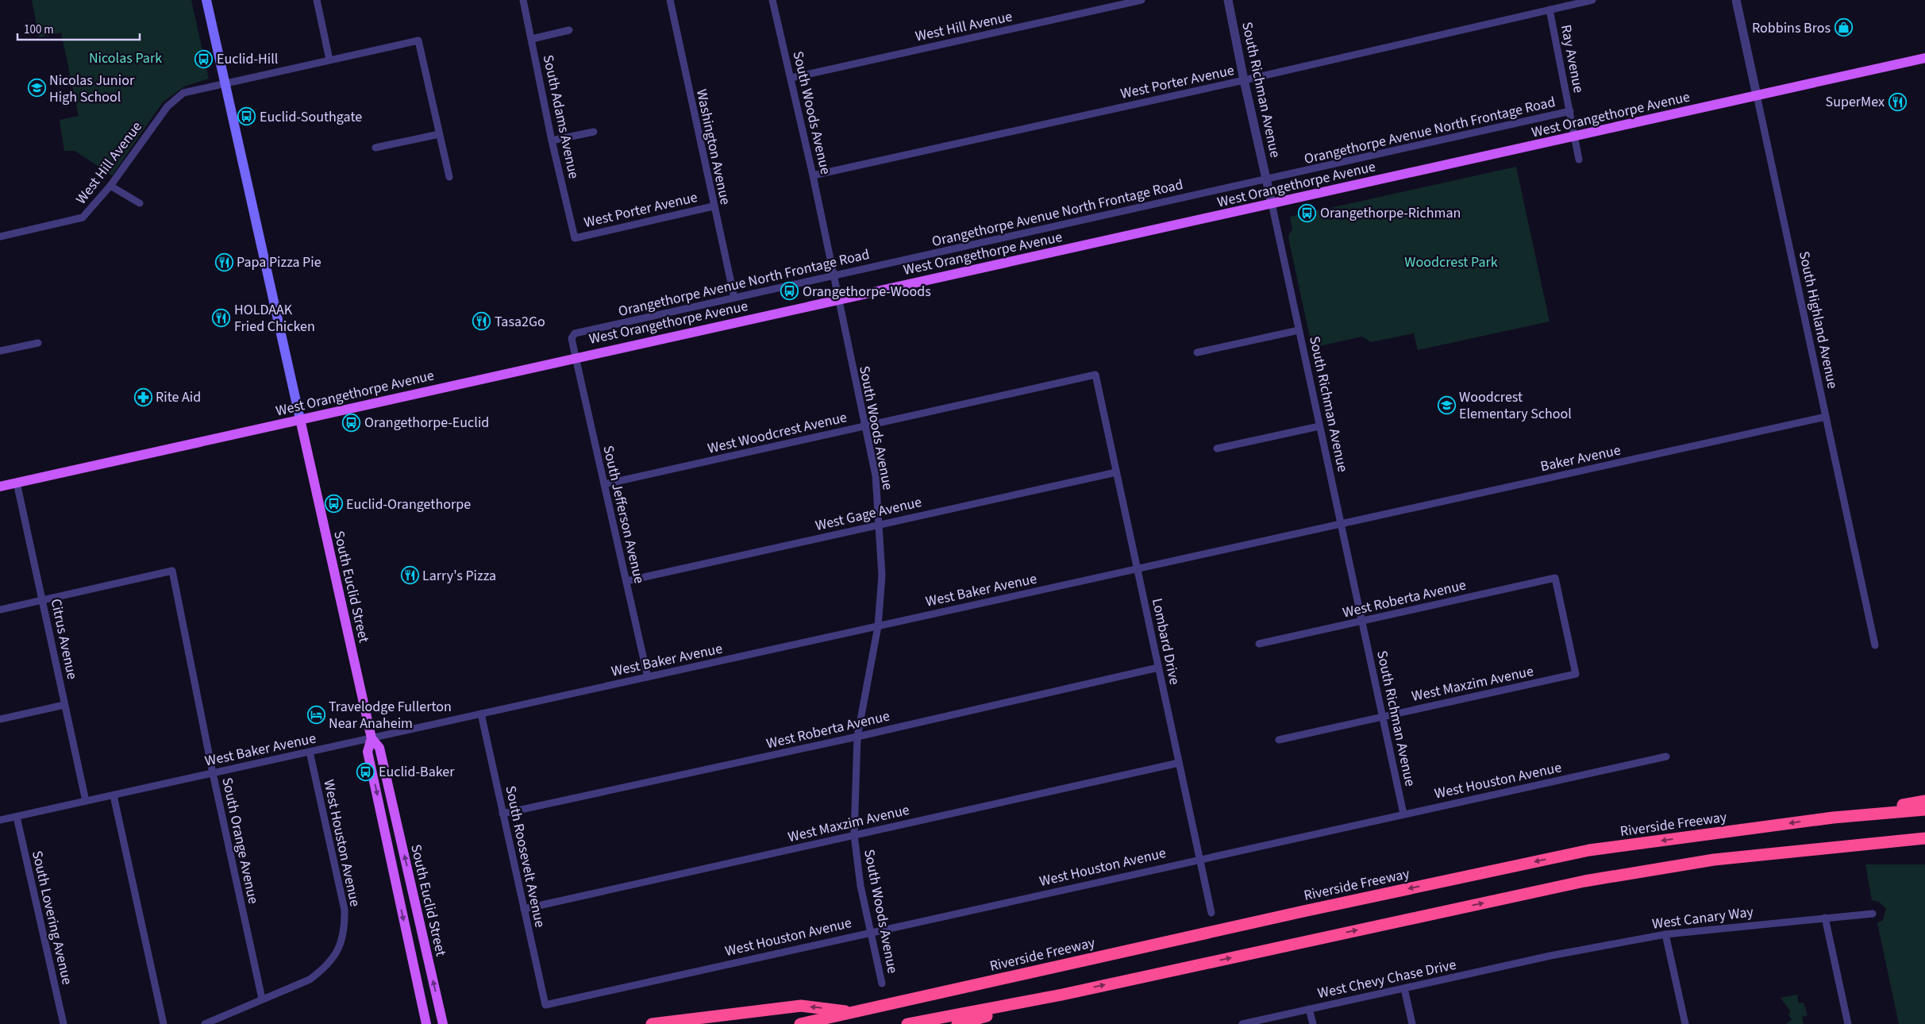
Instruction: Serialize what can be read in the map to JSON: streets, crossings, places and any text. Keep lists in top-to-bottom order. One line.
{"streets":{"highway":["Riverside Freeway"],"main road":["West Orangethorpe Avenue","South Euclid Street"],"street":["West Hill Avenue","Ray Avenue","West Porter Avenue","South Richman Avenue","South Woods Avenue","South Adams Avenue","Orangethorpe Avenue North Frontage Road","Washington Avenue","South Highland Avenue","West Woodcrest Avenue","Baker Avenue","West Gage Avenue","South Jefferson Avenue","West Baker Avenue","West Roberta Avenue","Citrus Avenue","Lombard Drive","West Maxzim Avenue","West Houston Avenue","South Orange Avenue","South Roosevelt Avenue","South Lovering Avenue","West Canary Way","West Chevy Chase Drive"]},"crossings":[["West Hill Avenue","South Woods Avenue"],["West Hill Avenue","South Euclid Street"],["Ray Avenue","West Porter Avenue"],["Ray Avenue","West Orangethorpe Avenue"],["Ray Avenue","Orangethorpe Avenue North Frontage Road"],["West Porter Avenue","South Richman Avenue"],["West Porter Avenue","South Woods Avenue"],["West Porter Avenue","South Adams Avenue"],["West Porter Avenue","Washington Avenue"],["South Richman Avenue","West Orangethorpe Avenue"],["South Richman Avenue","Orangethorpe Avenue North Frontage Road"],["South Richman Avenue","Baker Avenue"],["South Richman Avenue","West Baker Avenue"],["South Richman Avenue","West Roberta Avenue"],["South Richman Avenue","West Maxzim Avenue"],["South Richman Avenue","West Houston Avenue"],["South Woods Avenue","West Orangethorpe Avenue"],["South Woods Avenue","Orangethorpe Avenue North Frontage Road"],["South Woods Avenue","West Woodcrest Avenue"],["South Woods Avenue","West Gage Avenue"],["South Woods Avenue","West Baker Avenue"],["South Woods Avenue","West Roberta Avenue"],["South Woods Avenue","West Maxzim Avenue"],["South Woods Avenue","West Houston Avenue"],["West Orangethorpe Avenue","Orangethorpe Avenue North Frontage Road"],["West Orangethorpe Avenue","South Highland Avenue"],["West Orangethorpe Avenue","South Jefferson Avenue"],["West Orangethorpe Avenue","South Euclid Street"],["West Orangethorpe Avenue","Citrus Avenue"],["Orangethorpe Avenue North Frontage Road","Washington Avenue"],["Orangethorpe Avenue North Frontage Road","South Jefferson Avenue"],["South Highland Avenue","Baker Avenue"],["West Woodcrest Avenue","South Jefferson Avenue"],["West Woodcrest Avenue","Lombard Drive"],["Baker Avenue","West Baker Avenue"],["West Gage Avenue","South Jefferson Avenue"],["West Gage Avenue","Lombard Drive"],["South Jefferson Avenue","West Baker Avenue"],["South Euclid Street","West Baker Avenue"],["West Baker Avenue","Citrus Avenue"],["West Baker Avenue","Lombard Drive"],["West Baker Avenue","West Houston Avenue"],["West Baker Avenue","South Orange Avenue"],["West Baker Avenue","South Roosevelt Avenue"],["West Baker Avenue","South Lovering Avenue"],["West Roberta Avenue","Lombard Drive"],["West Roberta Avenue","West Maxzim Avenue"],["West Roberta Avenue","South Roosevelt Avenue"],["Citrus Avenue","South Orange Avenue"],["Lombard Drive","West Maxzim Avenue"],["Lombard Drive","West Houston Avenue"],["West Maxzim Avenue","South Roosevelt Avenue"],["West Houston Avenue","South Orange Avenue"],["West Houston Avenue","South Roosevelt Avenue"],["West Canary Way","West Chevy Chase Drive"]],"parks":["Nicolas Park","Woodcrest Park"],"places":{"shop":["Robbins Bros"],"bus stop":["Euclid-Hill","Euclid-Southgate","Orangethorpe-Richman","Orangethorpe-Woods","Orangethorpe-Euclid","Euclid-Orangethorpe","Euclid-Baker"],"school or university":["Nicolas Junior High School","Woodcrest Elementary School"],"restaurant":["SuperMex","Papa Pizza Pie","HOLDAAK Fried Chicken","Tasa2Go","Larry's Pizza"],"pharmacy":["Rite Aid"],"hotel":["Travelodge Fullerton Near Anaheim"]},"scale_bar":"100 m"}
